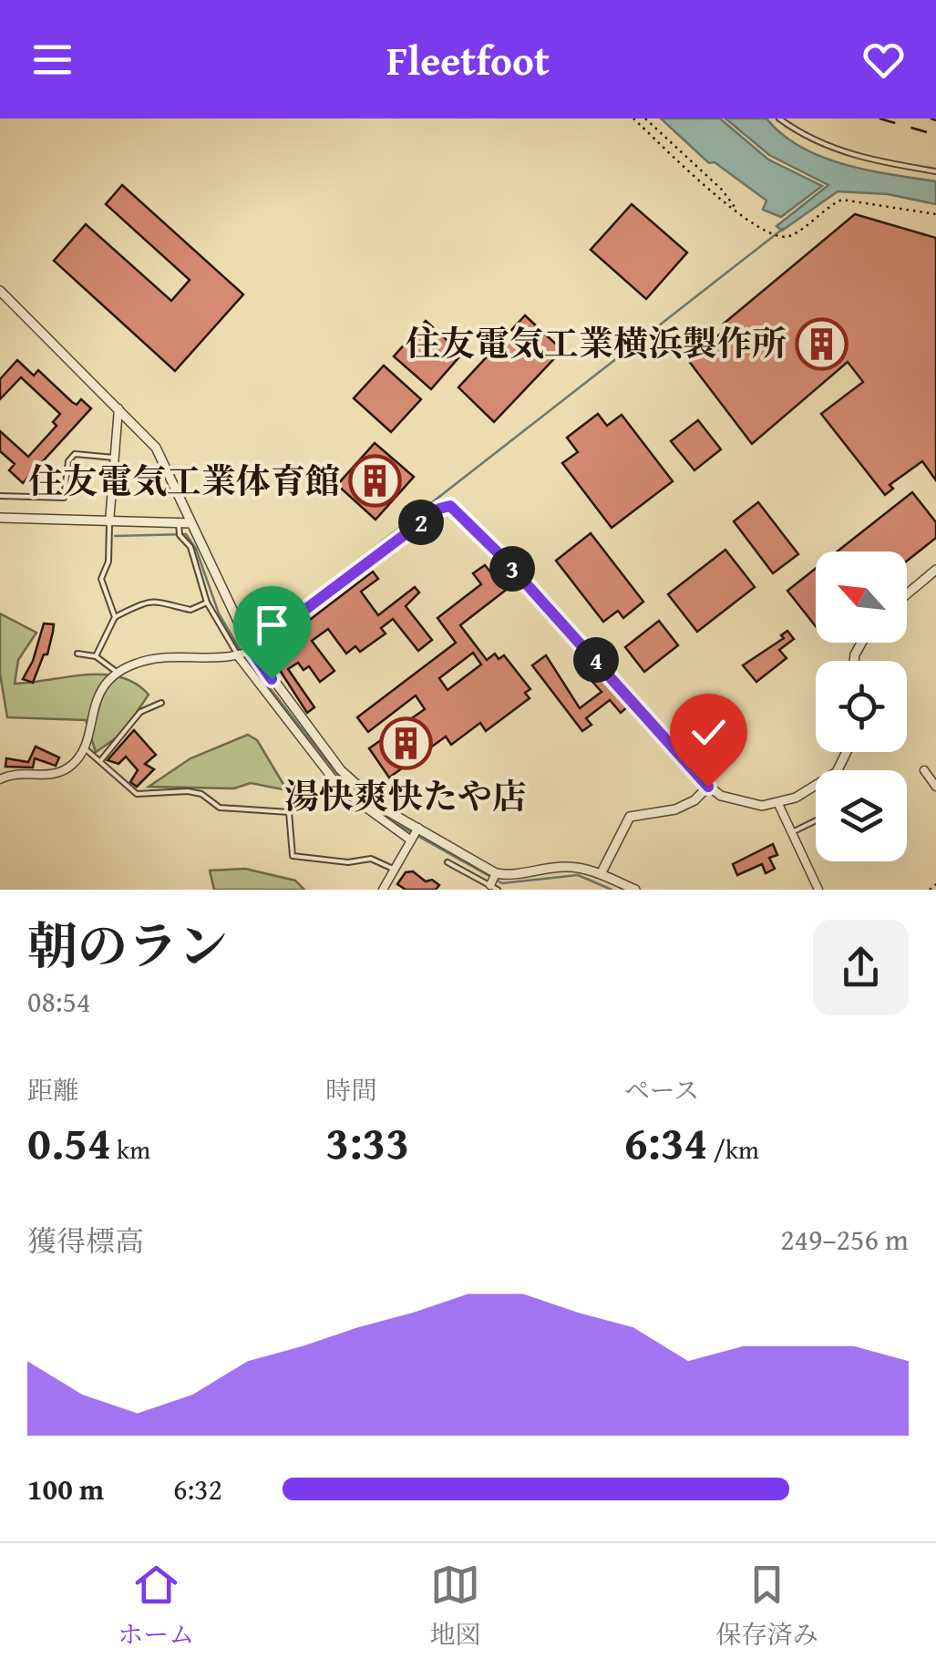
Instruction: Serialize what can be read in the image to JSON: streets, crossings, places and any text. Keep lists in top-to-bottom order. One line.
{"places":{"building":["住友電気工業横浜製作所","住友電気工業体育館","湯快爽快たや店"]},"north":"top left","page":{"header":"Fleetfoot","pins":["2","3","4"],"heading":["朝のラン","08:54"],"stats":[["距離","0.54 km"],["時間","3:33"],["ペース","6:34 /km"]],"chart":["獲得標高","249–256 m"],"list":[{"name":"100 m","note":"6:32"}],"tabs":["ホーム","地図","保存済み"]}}
